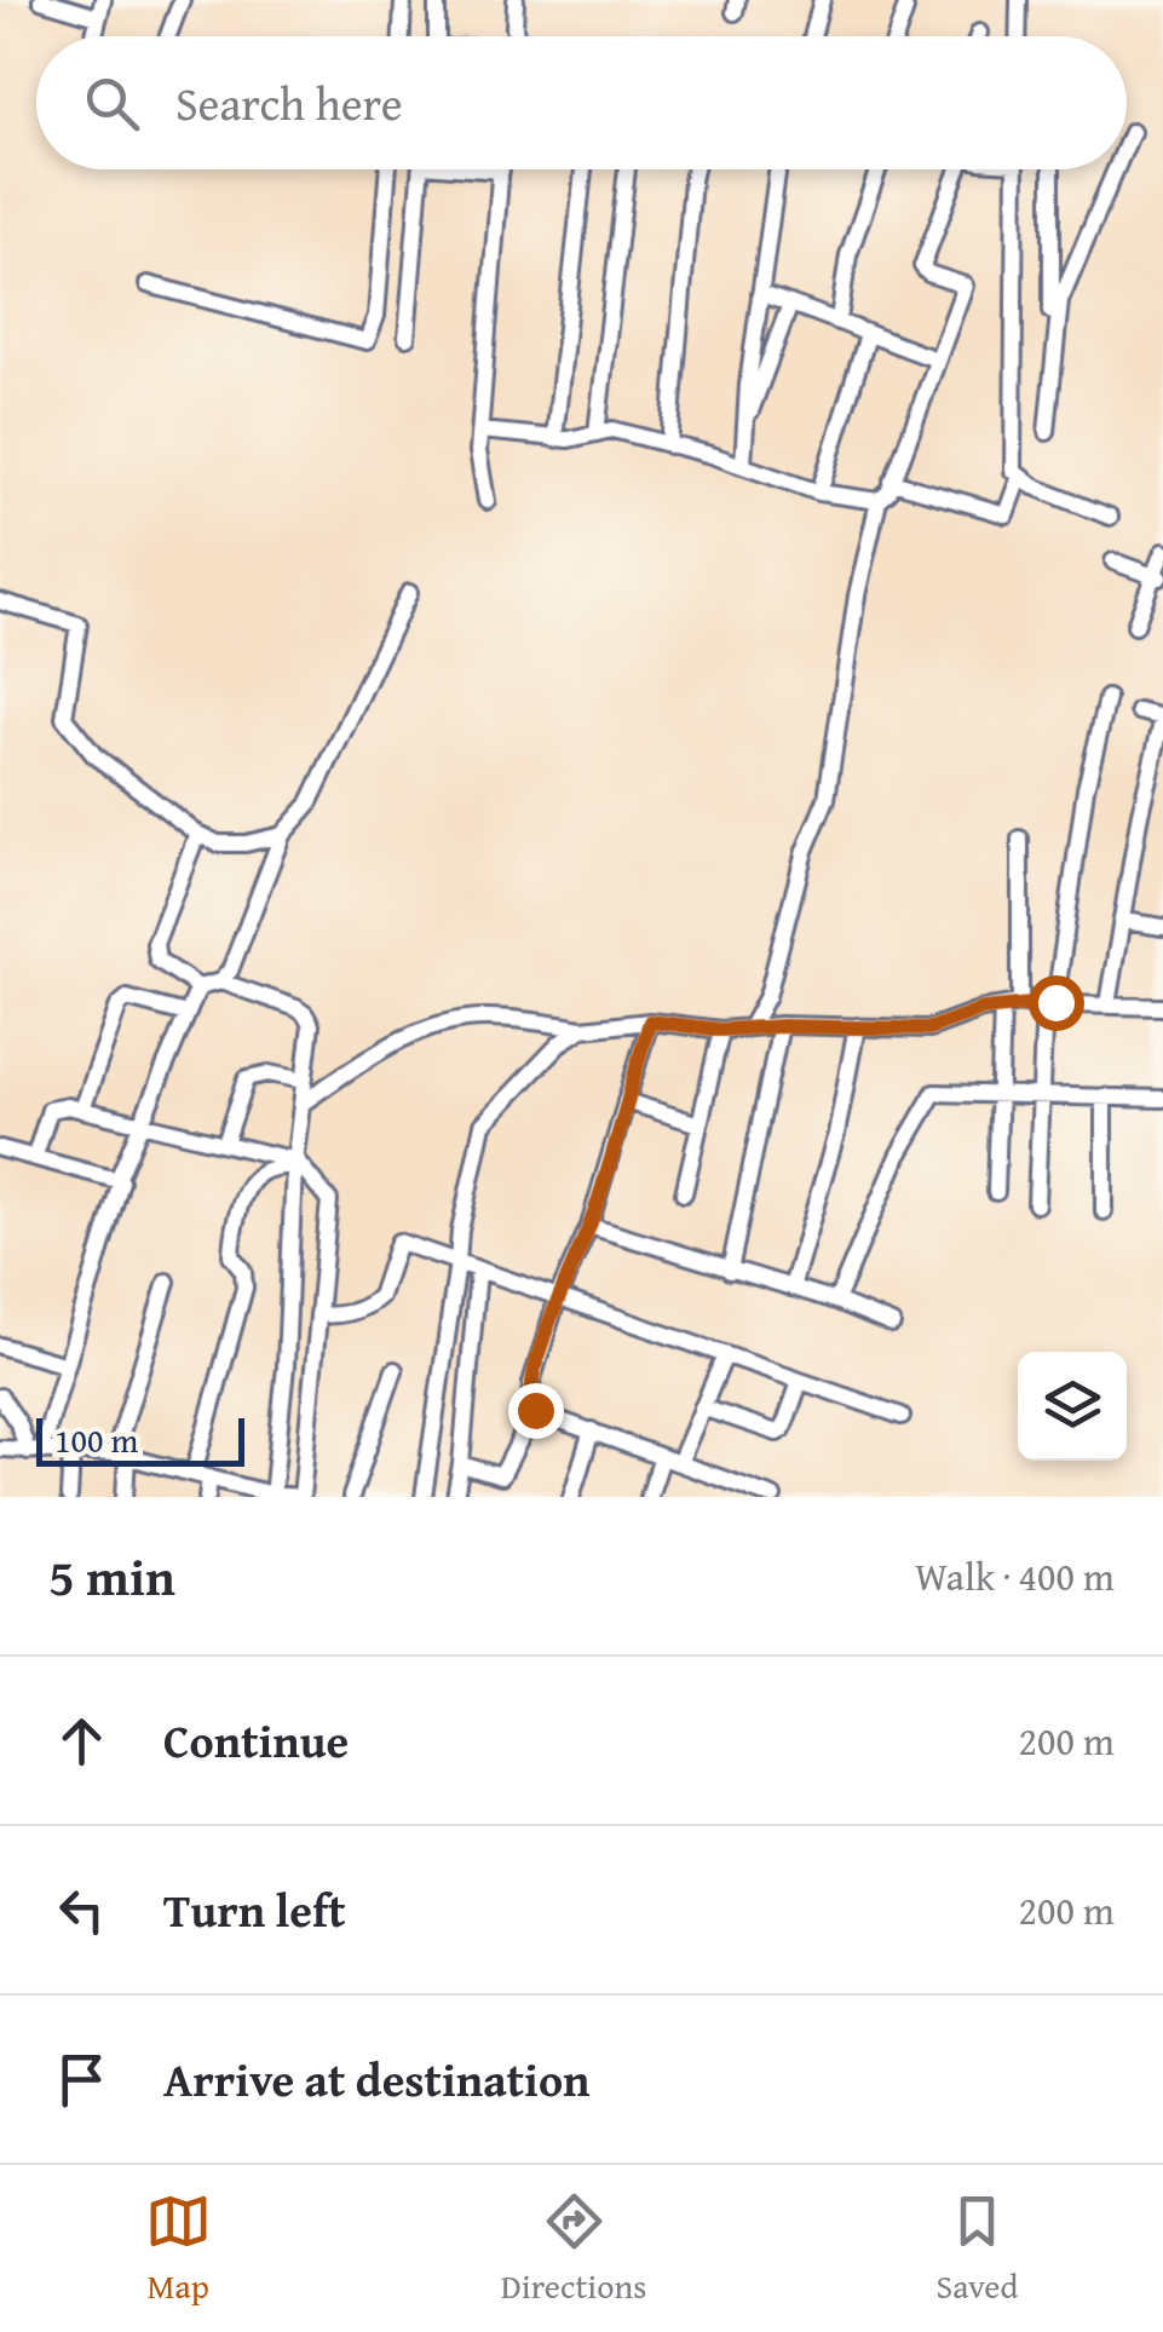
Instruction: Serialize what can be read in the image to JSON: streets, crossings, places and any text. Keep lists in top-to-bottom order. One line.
{"scale_bar":"100 m","page":{"search":"Search here","scale":"100 m","heading":["5 min","Walk · 400 m"],"list":[["Continue","200 m"],["Turn left","200 m"],"Arrive at destination"],"nav":["Map","Directions","Saved"]}}
